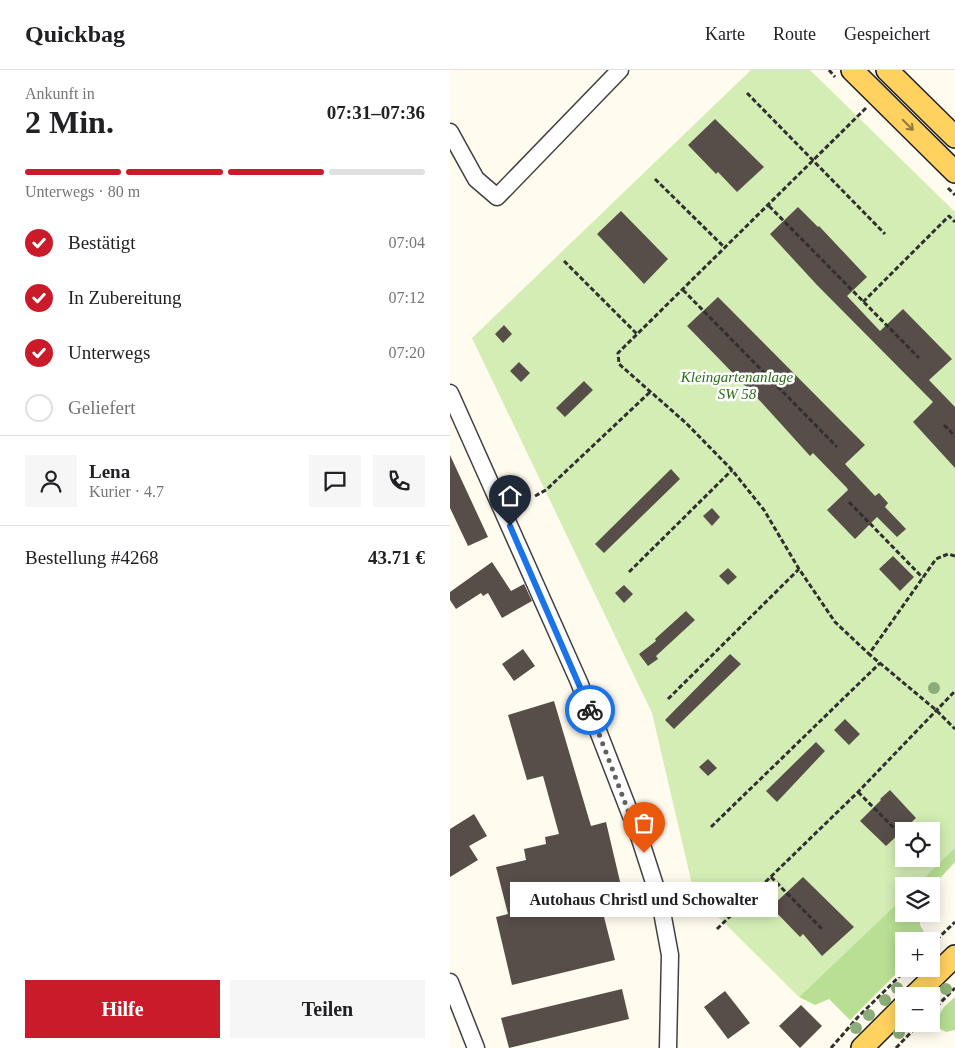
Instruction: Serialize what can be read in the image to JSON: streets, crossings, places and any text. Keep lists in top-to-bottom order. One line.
{"parks":["Kleingartenanlage SW 58"],"places":["Autohaus Christl und Schowalter"],"page":{"header":"Quickbag","nav":["Karte","Route","Gespeichert"],"heading":["2 Min.","Ankunft in","07:31–07:36"],"panel":["Lena","Kurier · 4.7","Bestellung #4268","43.71 €"],"bar":"Unterwegs · 80 m","list":[["Bestätigt","07:04"],["In Zubereitung","07:12"],["Unterwegs","07:20"],"Geliefert"],"map_buttons":["+","−"],"bubble":"Autohaus Christl und Schowalter","buttons":["Hilfe","Teilen"]}}
